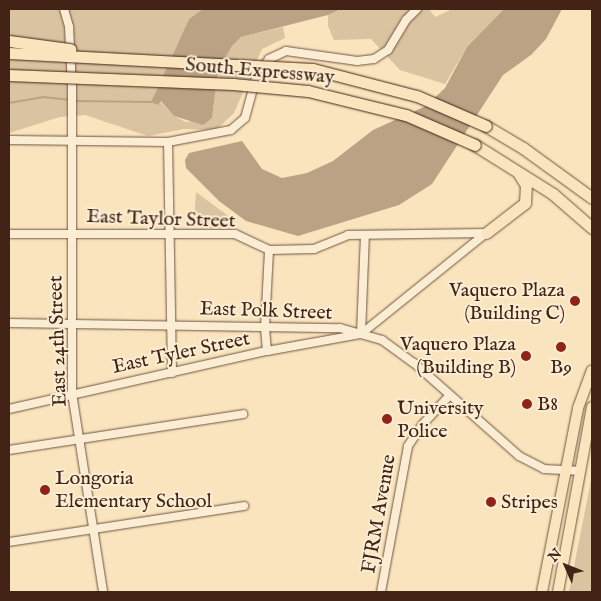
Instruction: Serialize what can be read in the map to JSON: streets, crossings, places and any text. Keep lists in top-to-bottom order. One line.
{"streets":{"highway":["South Expressway"],"street":["East Taylor Street","East Polk Street","East 24th Street","East Tyler Street","FJRM Avenue"]},"crossings":[["East Taylor Street","East 24th Street"],["East Polk Street","East 24th Street"],["East Polk Street","East Tyler Street"],["East Polk Street","FJRM Avenue"],["East 24th Street","East Tyler Street"]],"places":["Vaquero Plaza (Building C)","B9","Vaquero Plaza (Building B)","B8","University Police","Longoria Elementary School","Stripes"],"north":"top left"}
